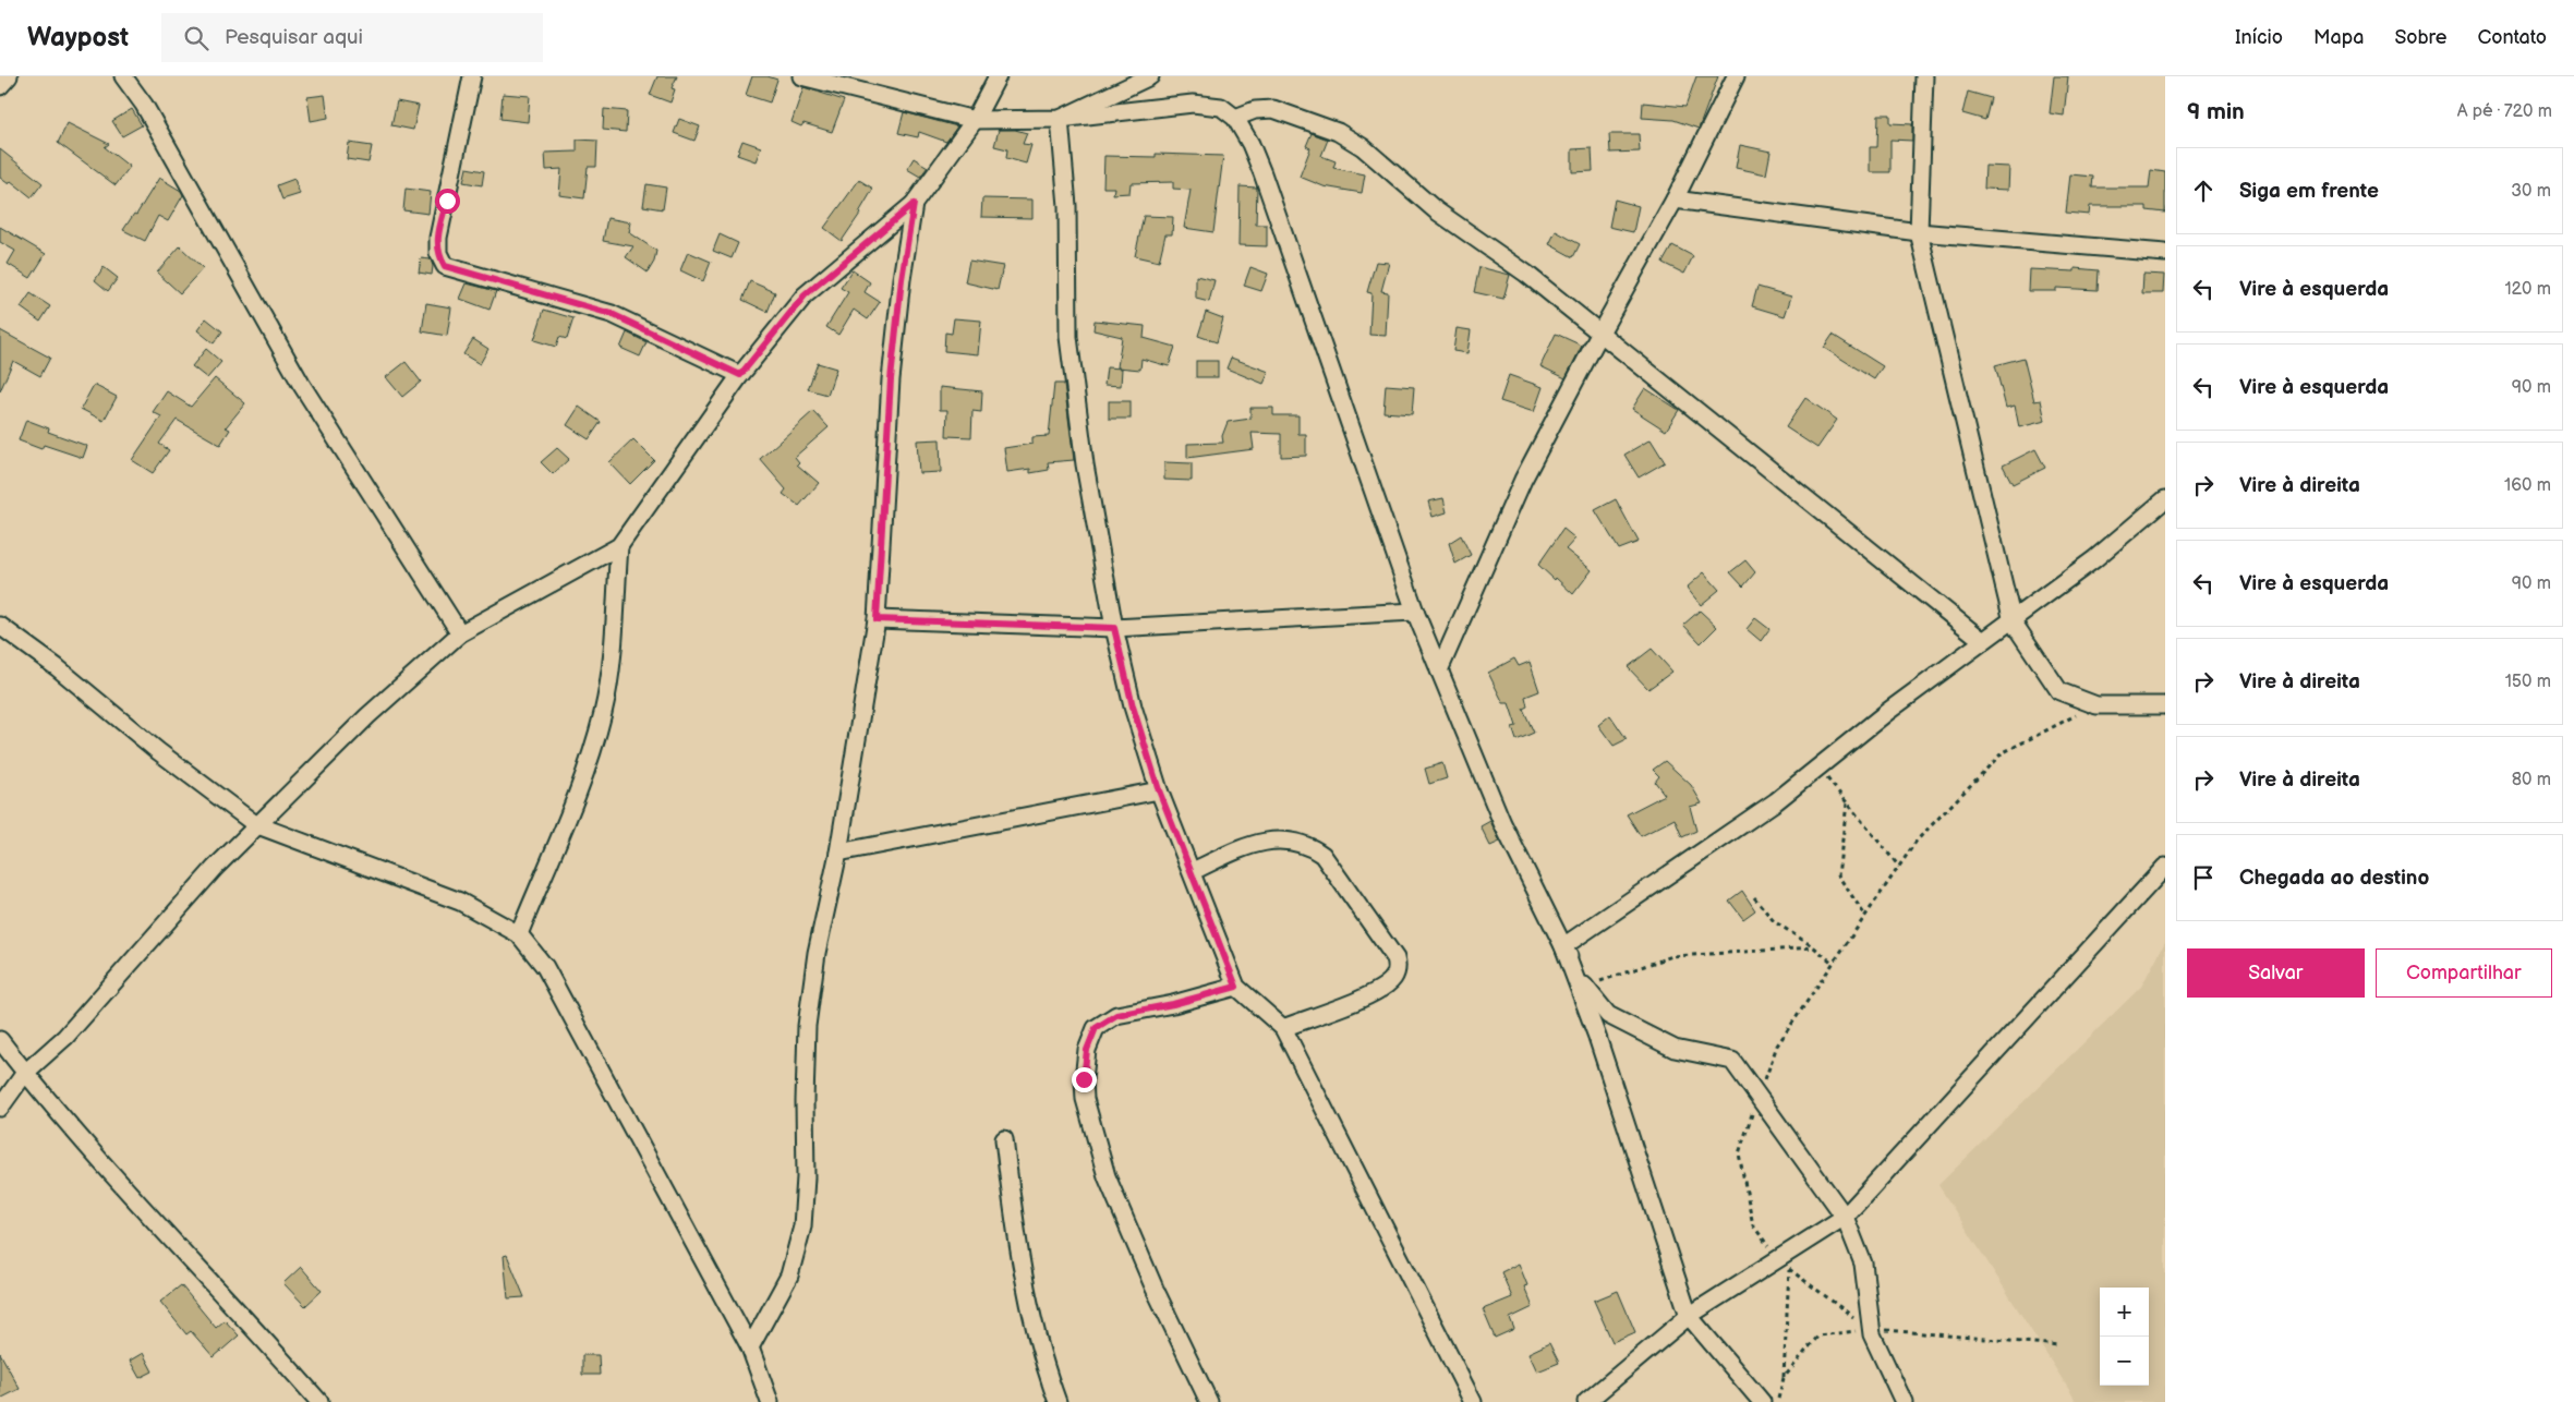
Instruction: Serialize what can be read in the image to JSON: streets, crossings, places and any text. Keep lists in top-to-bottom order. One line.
{"page":{"header":"Waypost","search":"Pesquisar aqui","nav":["Início","Mapa","Sobre","Contato"],"heading":["9 min","A pé · 720 m"],"list":[["Siga em frente","30 m"],["Vire à esquerda","120 m"],["Vire à esquerda","90 m"],["Vire à direita","160 m"],["Vire à esquerda","90 m"],["Vire à direita","150 m"],["Vire à direita","80 m"],"Chegada ao destino"],"buttons":["Salvar","Compartilhar"],"map_buttons":["+","−"]}}
